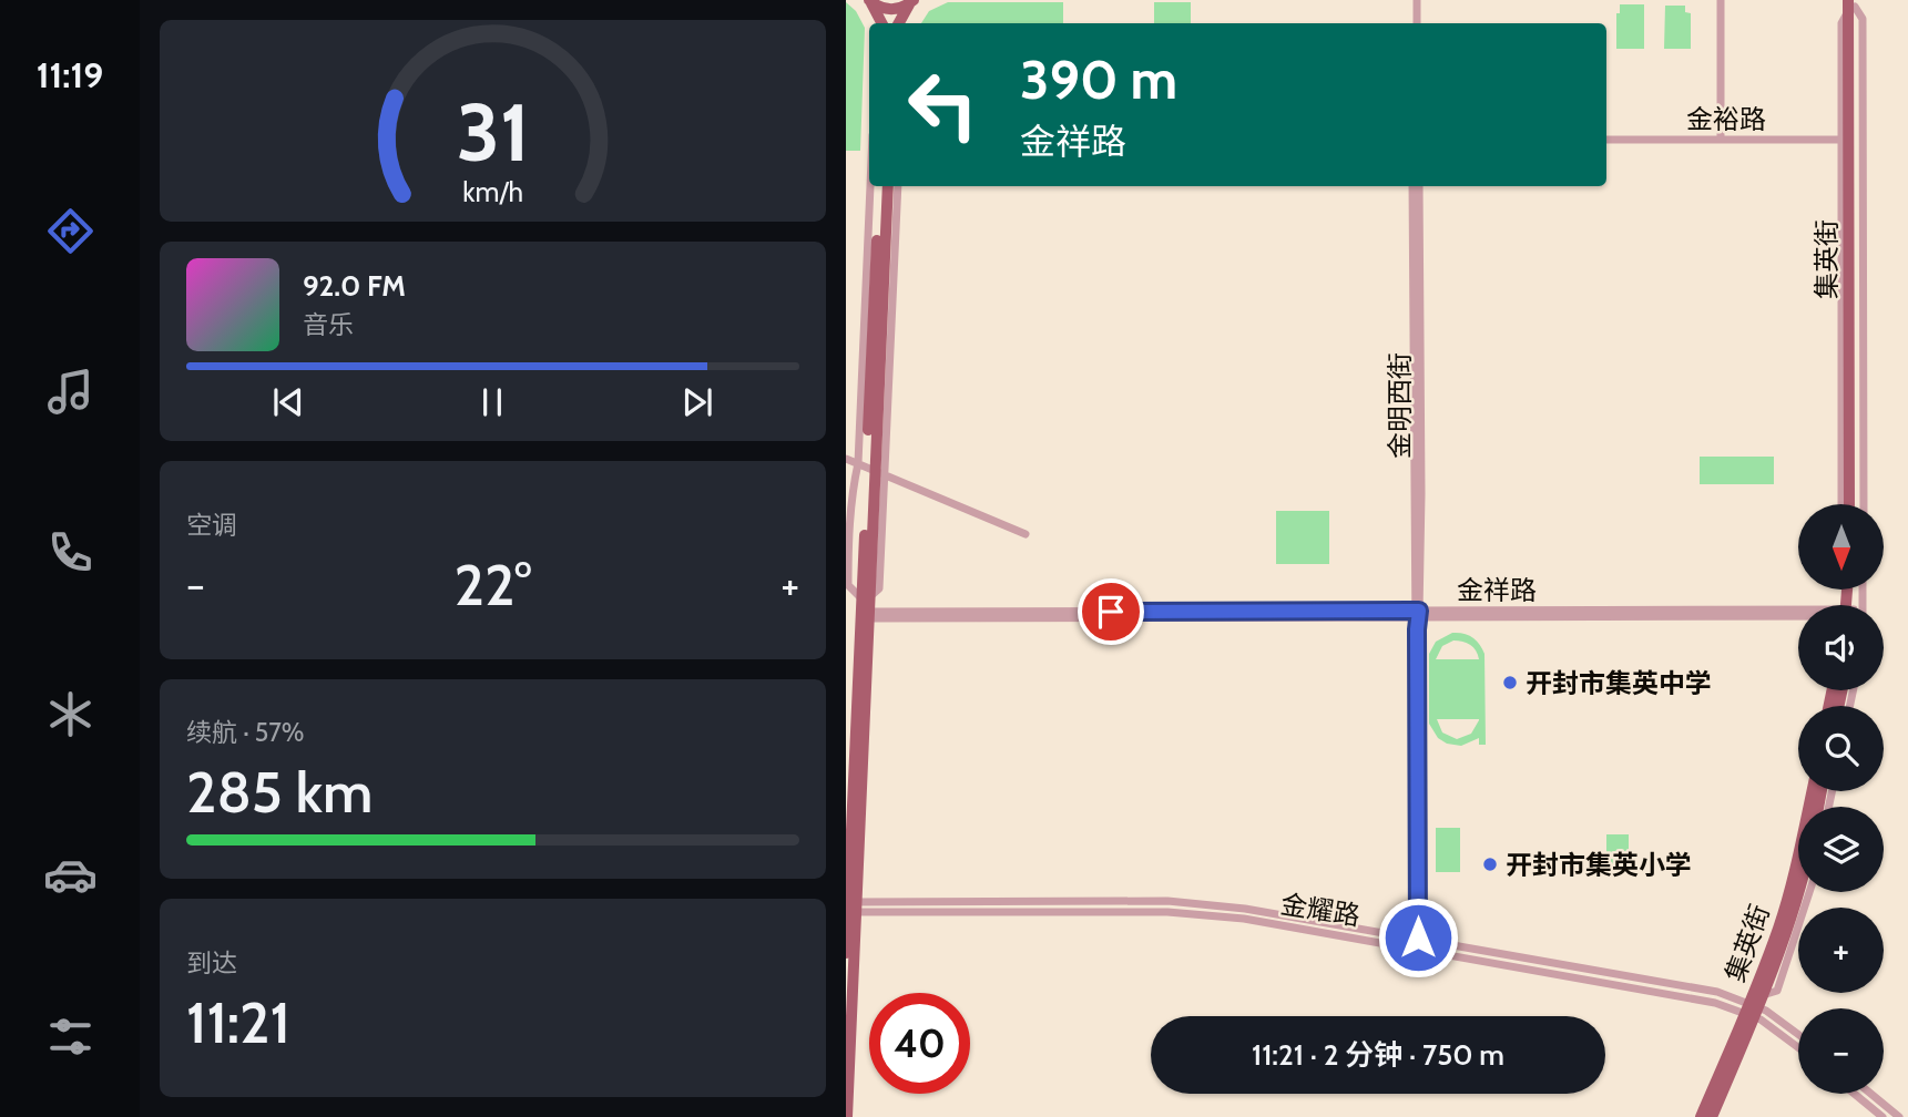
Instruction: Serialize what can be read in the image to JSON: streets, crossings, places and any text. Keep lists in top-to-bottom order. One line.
{"streets":{"main road":["集英街"],"street":["金裕路","金明西街","金祥路","金耀路"]},"crossings":[["金裕路","集英街"],["集英街","金耀路"],["金明西街","金祥路"],["金明西街","金耀路"]],"places":["开封市集英中学","开封市集英小学"],"north":"bottom","page":{"tabs":"11:19","turn":["390 m","金祥路"],"song":["92.0 FM","音乐"],"tile":["空调",["续航 · 57%","285 km"],["到达","11:21"]],"map_buttons":["+","−"],"heat":["−","22°","+"],"limit":"40","trip":"11:21 · 2 分钟 · 750 m","gauge":["31","km/h"]}}
